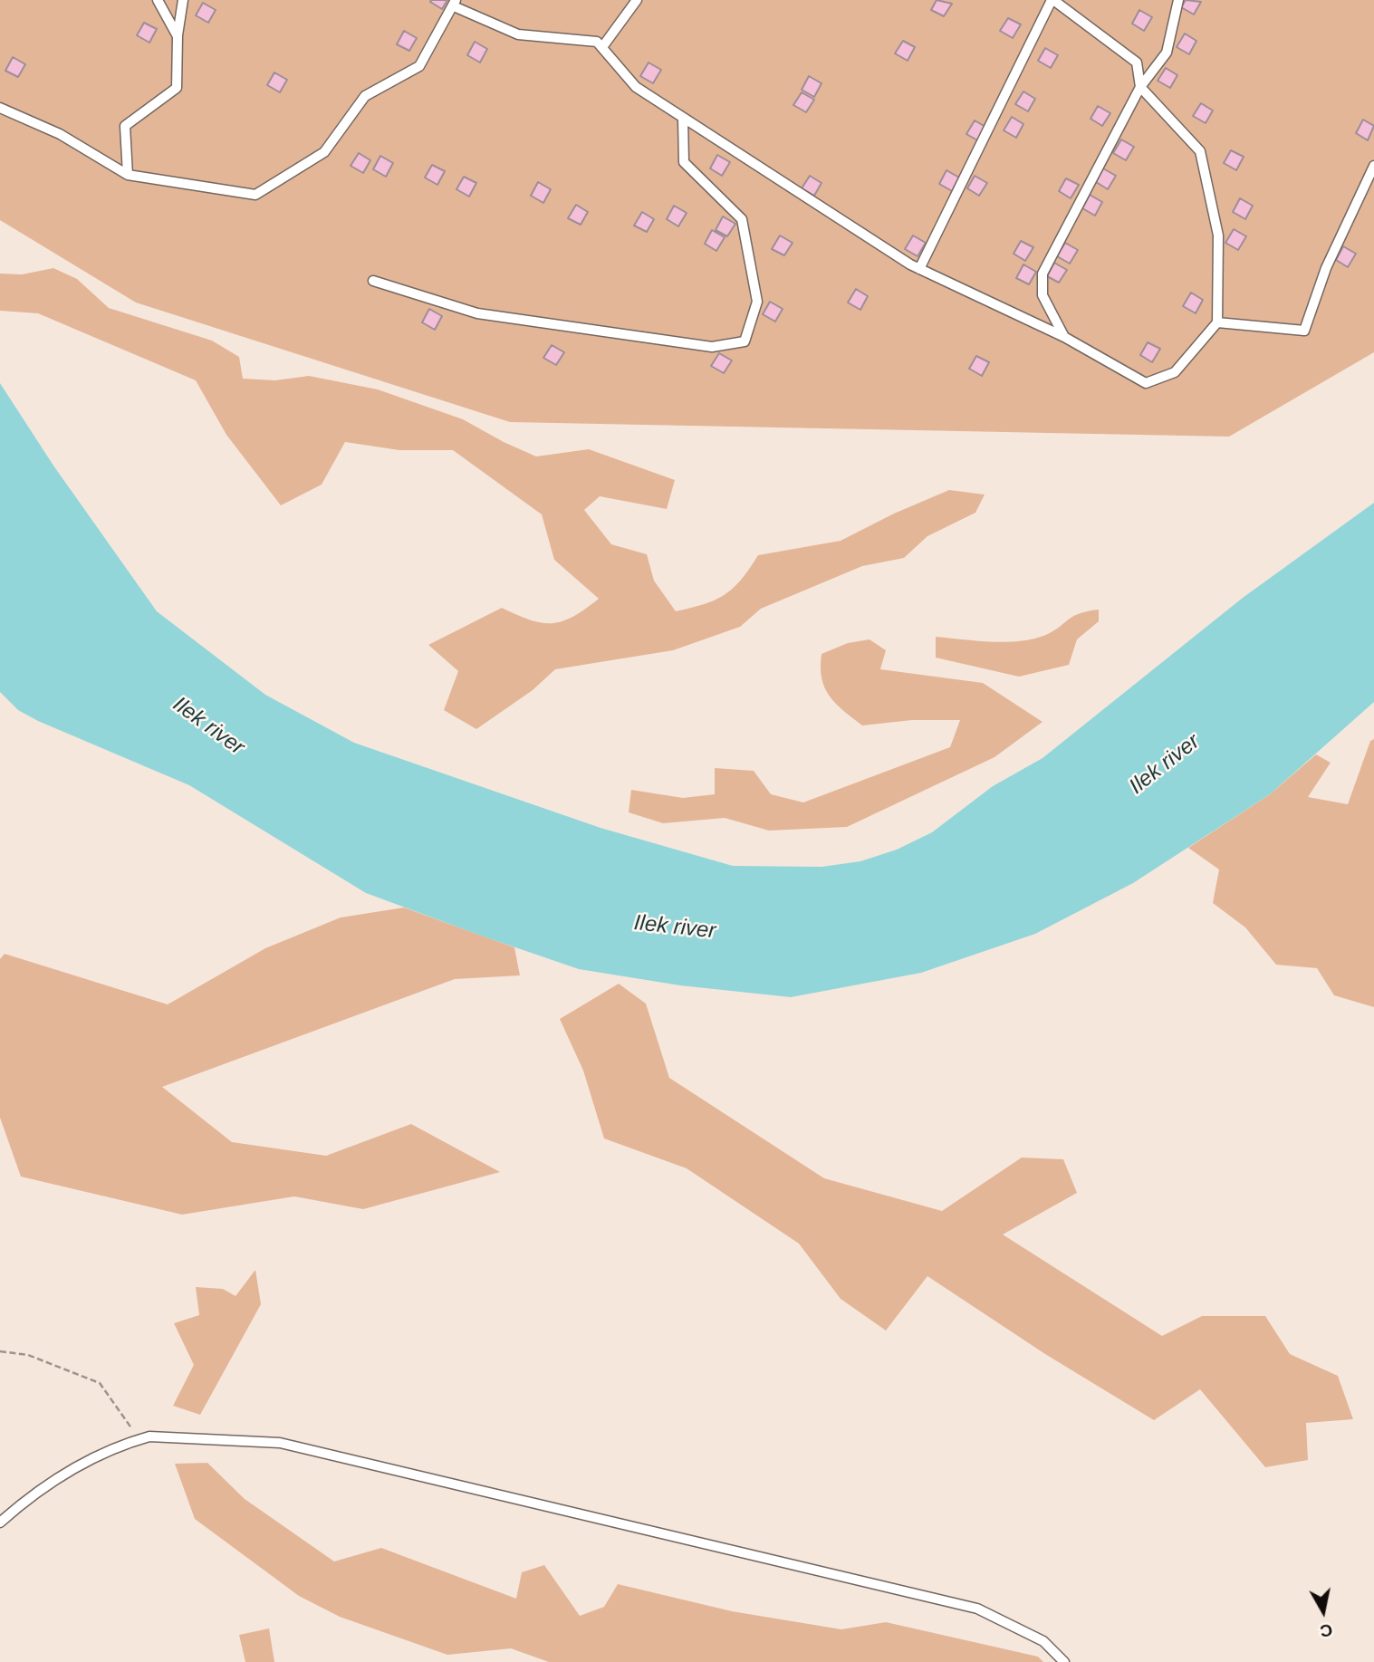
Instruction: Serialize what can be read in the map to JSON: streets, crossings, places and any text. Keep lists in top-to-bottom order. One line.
{"water":["Ilek river"],"north":"bottom"}
